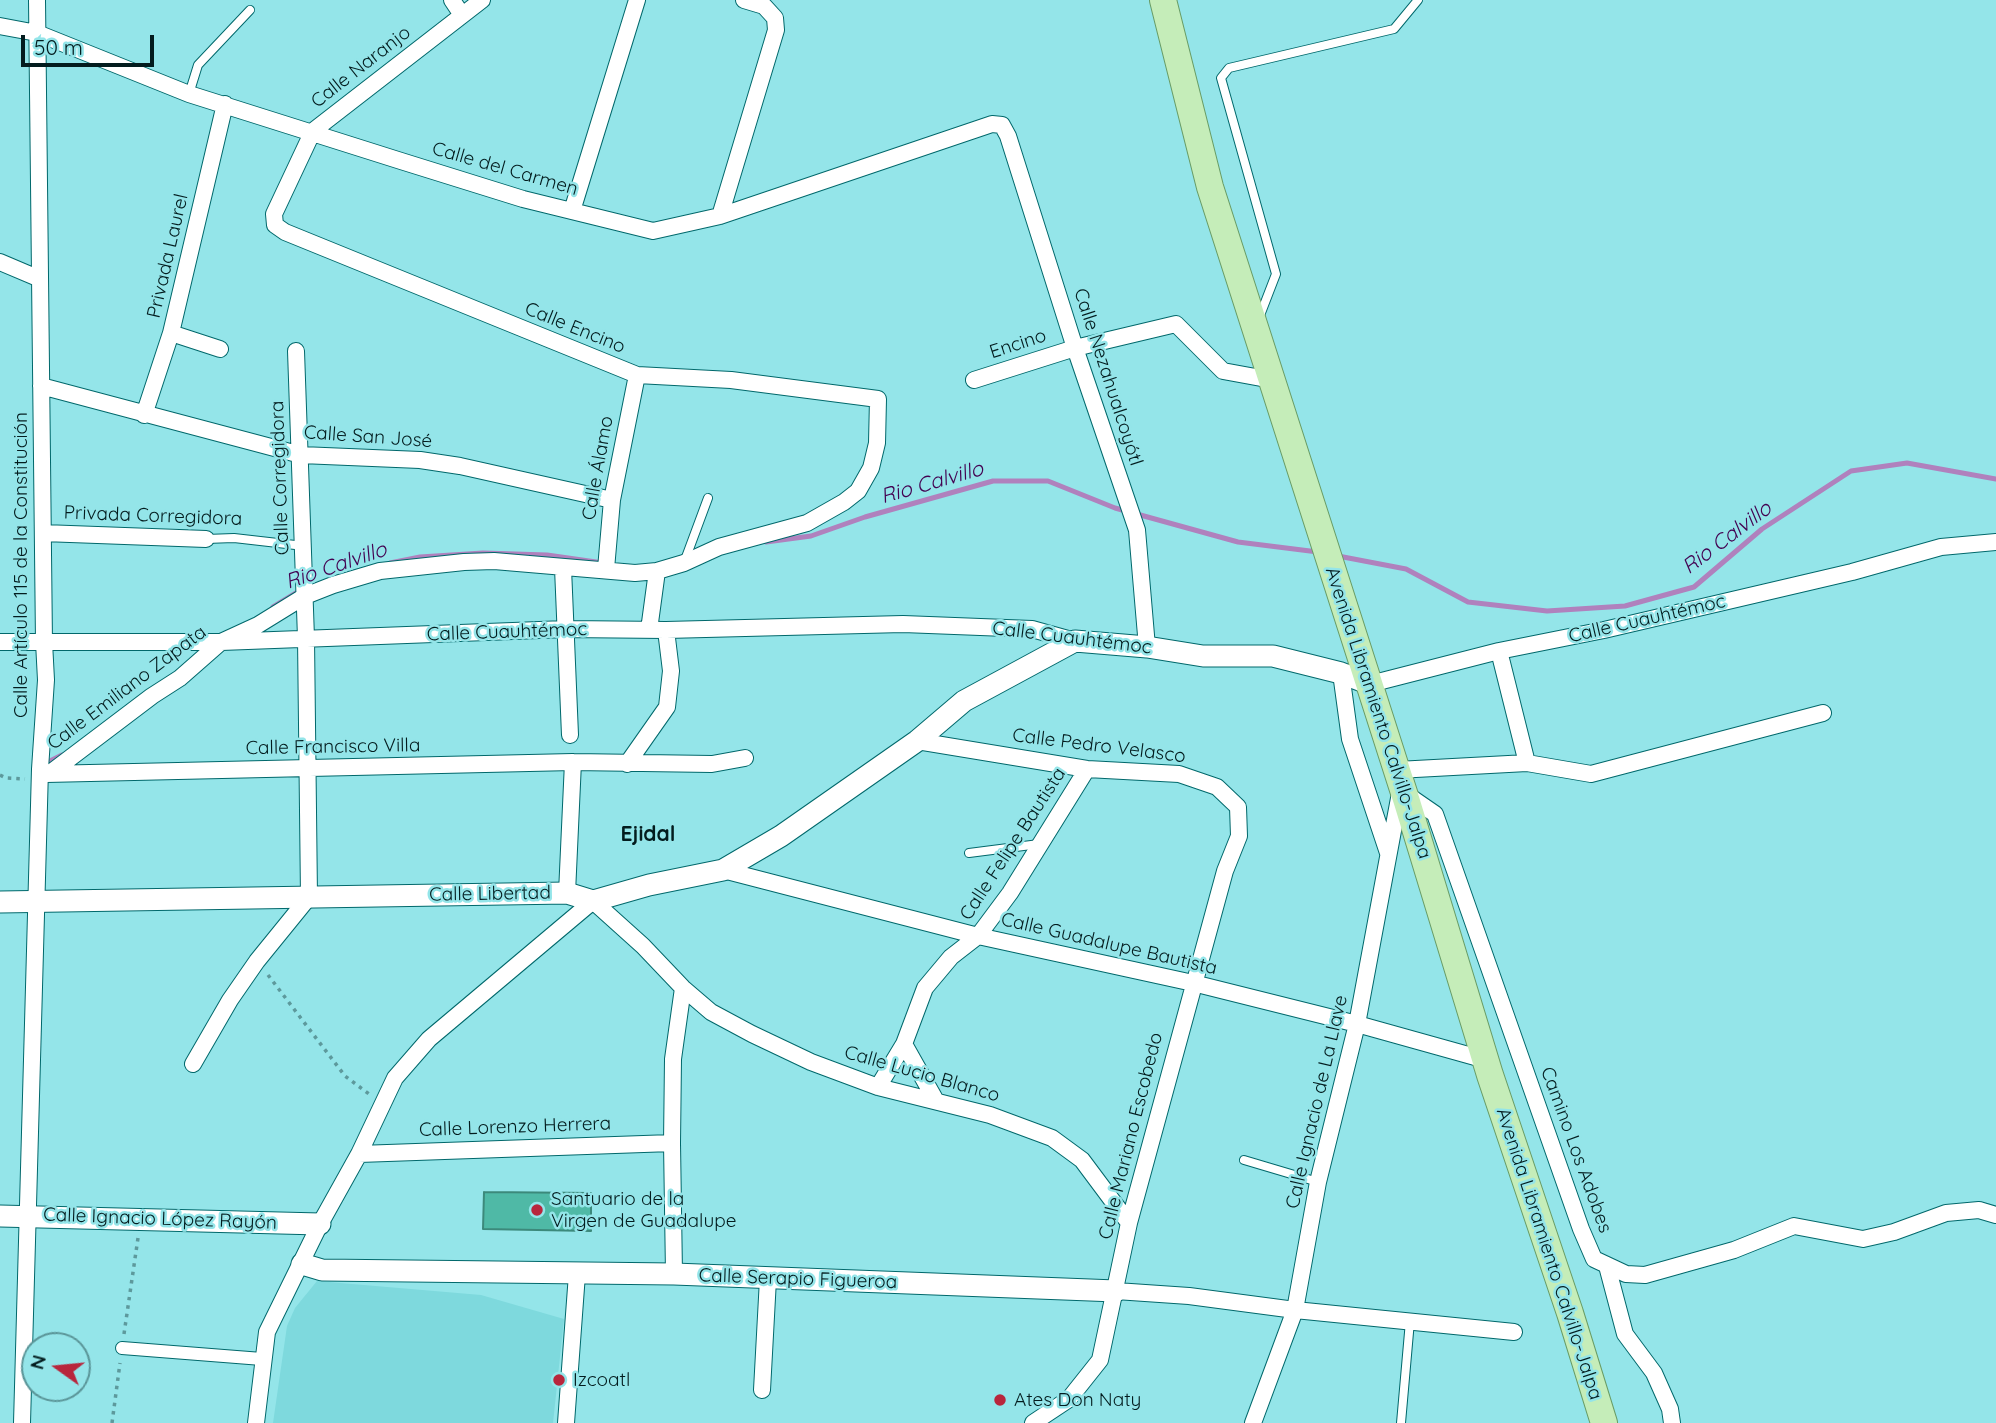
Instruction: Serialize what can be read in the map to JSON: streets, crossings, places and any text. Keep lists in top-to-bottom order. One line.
{"streets":{"main road":["Avenida Libramiento Calvillo-Jalpa"],"street":["Calle Naranjo","Calle del Carmen","Privada Laurel","Calle Encino","Encino","Calle Nezahualcoyótl","Calle San José","Calle Álamo","Calle Corregidora","Privada Corregidora","Calle Artículo 115 de la Constitución","Calle Cuauhtémoc","Calle Emiliano Zapata","Calle Pedro Velasco","Calle Francisco Villa","Calle Felipe Bautista","Calle Libertad","Calle Guadalupe Bautista","Calle Lucio Blanco","Calle Ignacio de La Llave","Calle Lorenzo Herrera","Calle Mariano Escobedo","Camino Los Adobes","Calle Ignacio López Rayón","Calle Serapio Figueroa"]},"crossings":[["Calle Naranjo","Calle del Carmen"],["Calle Naranjo","Calle Encino"],["Calle del Carmen","Privada Laurel"],["Calle del Carmen","Calle Nezahualcoyótl"],["Calle del Carmen","Calle Artículo 115 de la Constitución"],["Privada Laurel","Calle San José"],["Calle Encino","Calle Álamo"],["Calle Encino","Calle Emiliano Zapata"],["Encino","Calle Nezahualcoyótl"],["Encino","Avenida Libramiento Calvillo-Jalpa"],["Calle Nezahualcoyótl","Calle Cuauhtémoc"],["Calle San José","Calle Álamo"],["Calle San José","Calle Corregidora"],["Calle San José","Calle Artículo 115 de la Constitución"],["Calle Álamo","Calle Emiliano Zapata"],["Calle Corregidora","Privada Corregidora"],["Calle Corregidora","Calle Cuauhtémoc"],["Calle Corregidora","Calle Emiliano Zapata"],["Calle Corregidora","Calle Francisco Villa"],["Calle Corregidora","Calle Libertad"],["Privada Corregidora","Calle Artículo 115 de la Constitución"],["Calle Artículo 115 de la Constitución","Calle Cuauhtémoc"],["Calle Artículo 115 de la Constitución","Calle Emiliano Zapata"],["Calle Artículo 115 de la Constitución","Calle Francisco Villa"],["Calle Artículo 115 de la Constitución","Calle Libertad"],["Calle Artículo 115 de la Constitución","Calle Ignacio López Rayón"],["Calle Cuauhtémoc","Calle Emiliano Zapata"],["Calle Cuauhtémoc","Avenida Libramiento Calvillo-Jalpa"],["Calle Emiliano Zapata","Calle Francisco Villa"],["Avenida Libramiento Calvillo-Jalpa","Calle Guadalupe Bautista"],["Avenida Libramiento Calvillo-Jalpa","Calle Ignacio de La Llave"],["Avenida Libramiento Calvillo-Jalpa","Camino Los Adobes"],["Calle Pedro Velasco","Calle Felipe Bautista"],["Calle Pedro Velasco","Calle Mariano Escobedo"],["Calle Felipe Bautista","Calle Guadalupe Bautista"],["Calle Felipe Bautista","Calle Lucio Blanco"],["Calle Libertad","Calle Lucio Blanco"],["Calle Guadalupe Bautista","Calle Ignacio de La Llave"],["Calle Guadalupe Bautista","Calle Mariano Escobedo"],["Calle Lucio Blanco","Calle Mariano Escobedo"],["Calle Ignacio de La Llave","Camino Los Adobes"],["Calle Ignacio de La Llave","Calle Serapio Figueroa"],["Calle Mariano Escobedo","Calle Serapio Figueroa"]],"districts":["Ejidal"],"water":["Rio Calvillo"],"places":["Santuario de la Virgen de Guadalupe","Izcoatl","Ates Don Naty"],"scale_bar":"50 m","north":"left"}
